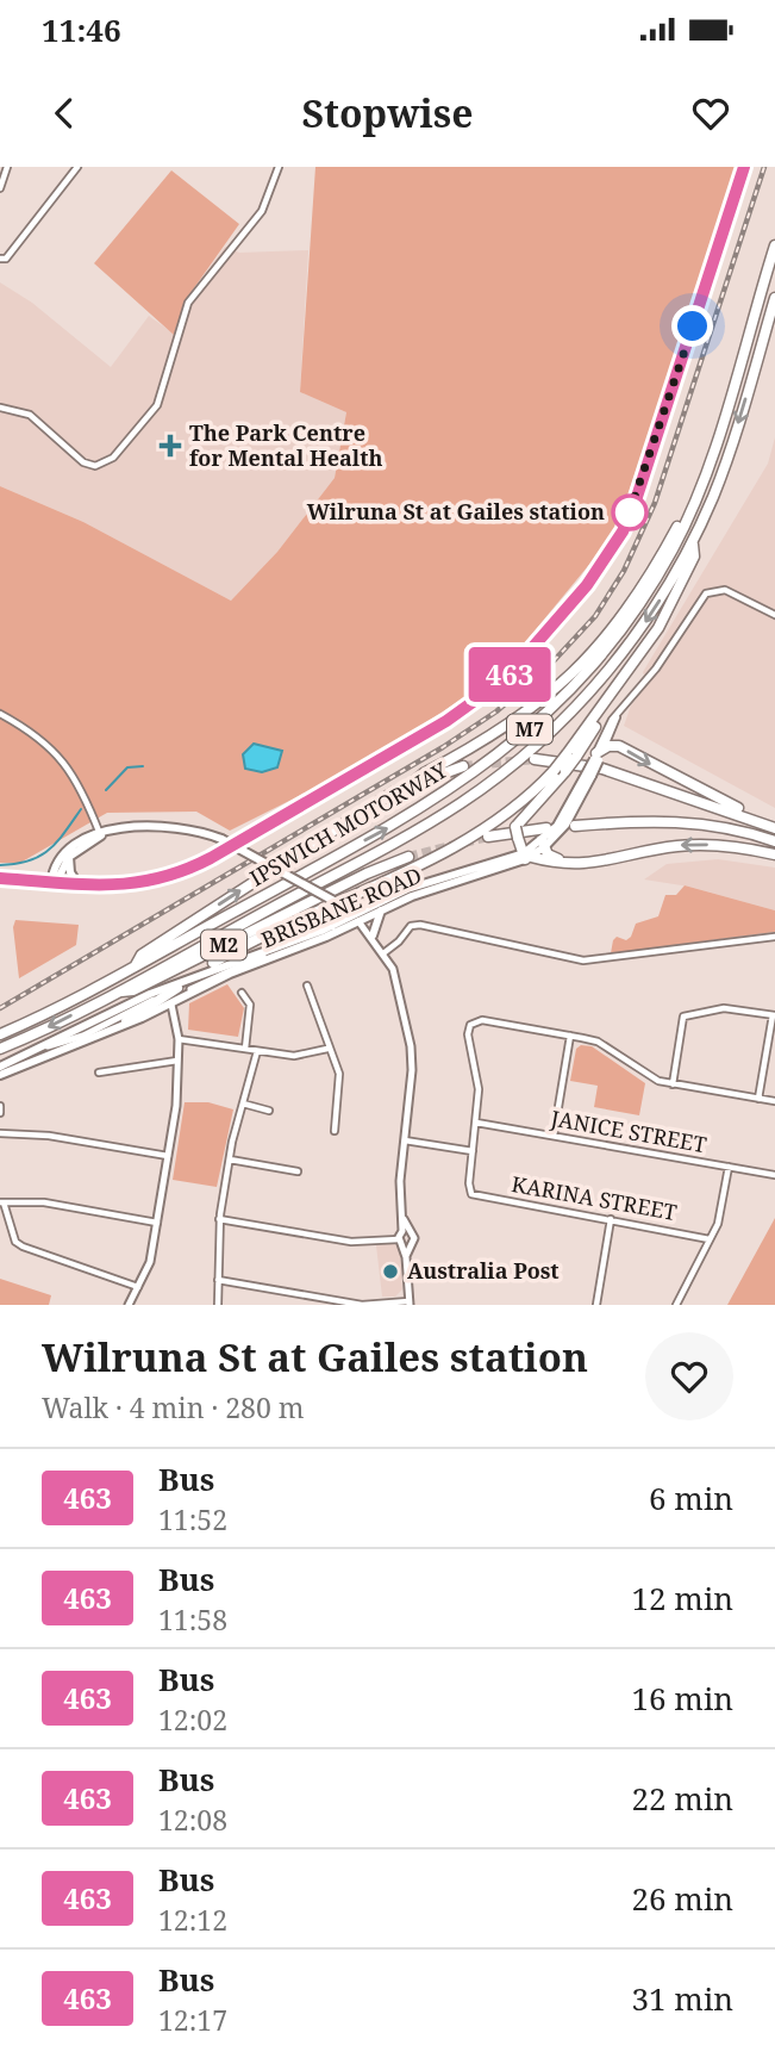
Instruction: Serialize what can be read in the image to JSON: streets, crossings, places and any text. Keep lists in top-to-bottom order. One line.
{"streets":{"highway":["M7","IPSWICH MOTORWAY","M2"],"main road":["BRISBANE ROAD"],"street":["JANICE STREET","KARINA STREET"]},"crossings":[["IPSWICH MOTORWAY","M2"]],"places":{"health":["The Park Centre for Mental Health"],"other":["Wilruna St at Gailes station","Australia Post"]},"lines":["bus line 463"],"page":{"status":"11:46","header":"Stopwise","on_map":"463","heading":["Wilruna St at Gailes station","Walk · 4 min · 280 m"],"list":[{"mark":"463","name":"Bus","note":"11:52","value":"6 min"},{"mark":"463","name":"Bus","note":"11:58","value":"12 min"},{"mark":"463","name":"Bus","note":"12:02","value":"16 min"},{"mark":"463","name":"Bus","note":"12:08","value":"22 min"},{"mark":"463","name":"Bus","note":"12:12","value":"26 min"},{"mark":"463","name":"Bus","note":"12:17","value":"31 min"}]}}
